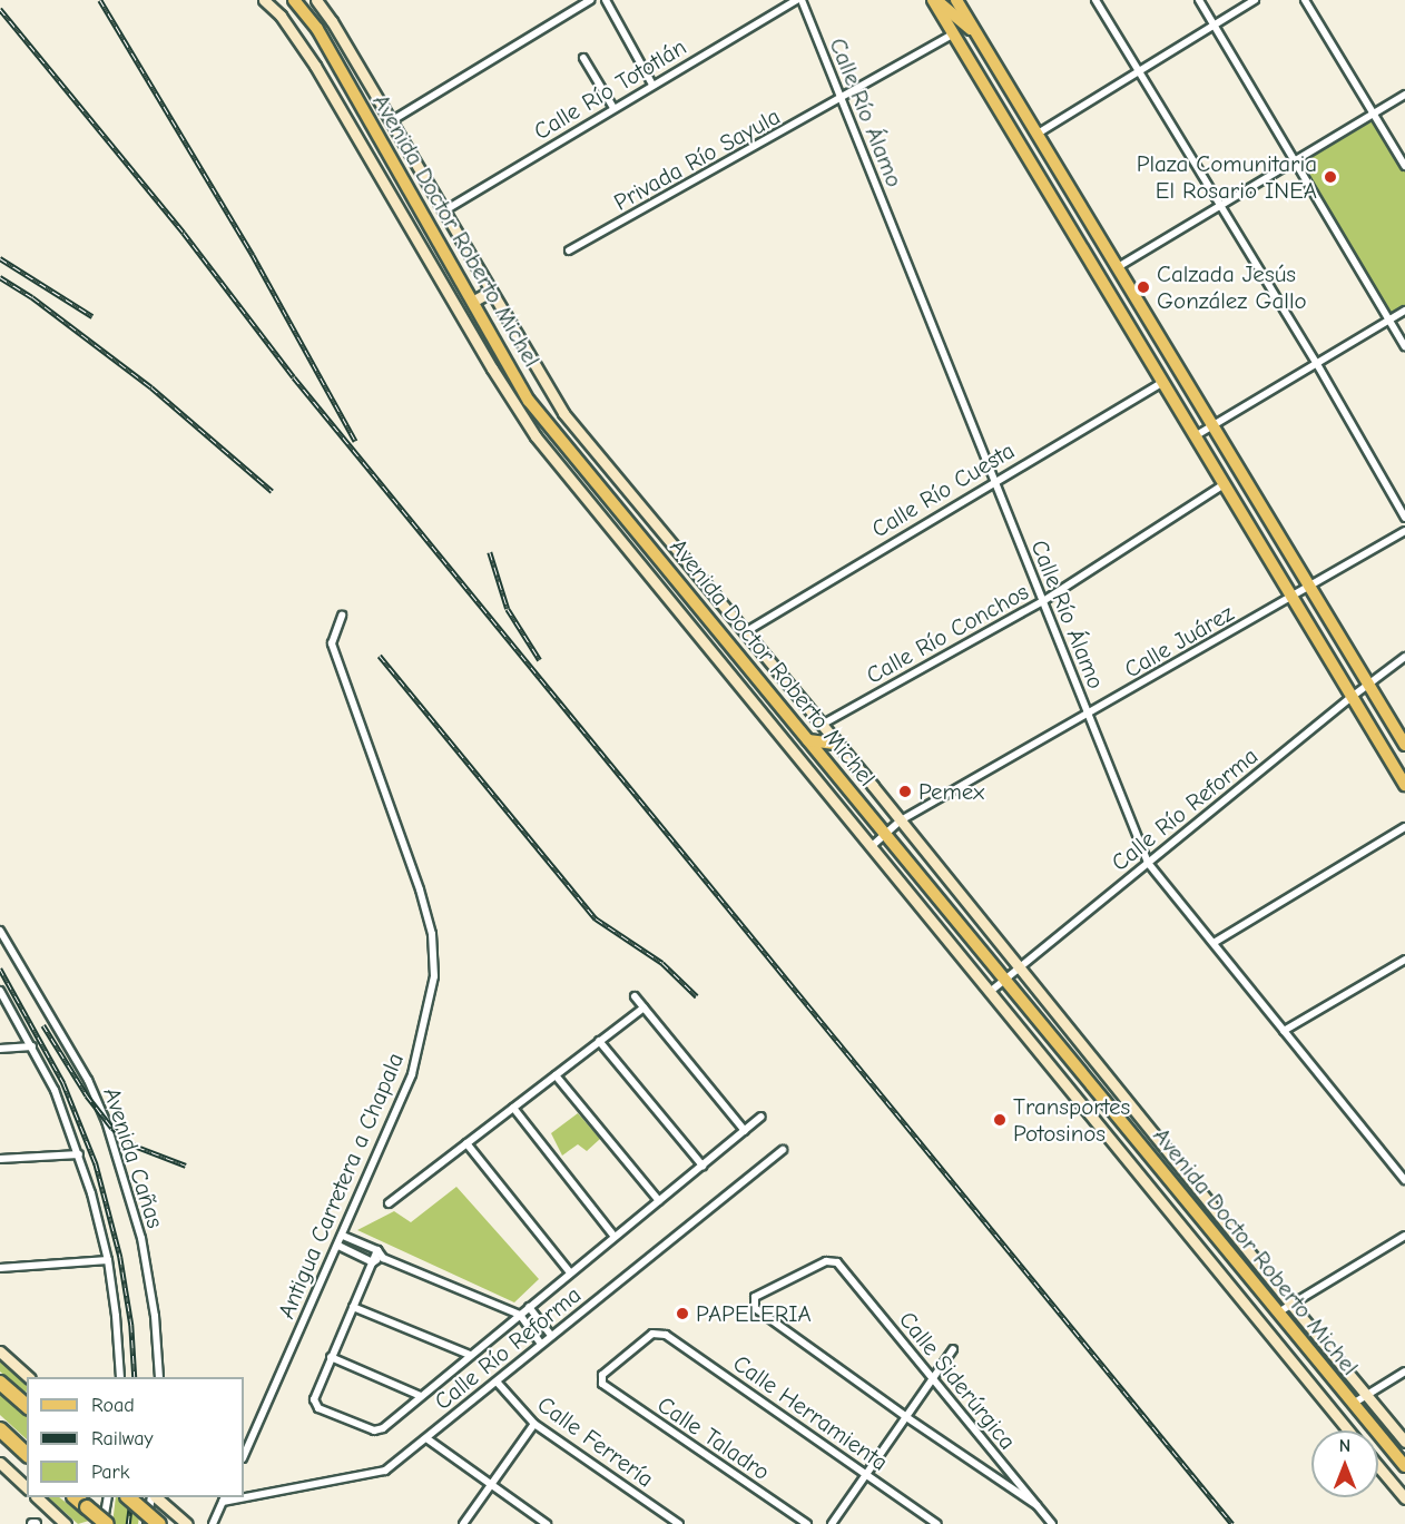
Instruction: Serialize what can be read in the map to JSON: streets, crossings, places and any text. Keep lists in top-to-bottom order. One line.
{"streets":{"main road":["Avenida Doctor Roberto Michel"],"street":["Calle Río Tototlán","Calle Río Álamo","Privada Río Sayula","Calle Río Cuesta","Calle Río Conchos","Calle Juárez","Calle Río Reforma","Avenida Cañas","Antigua Carretera a Chapala","Calle Siderúrgica","Calle Herramienta","Calle Taladro","Calle Ferrería"]},"crossings":[["Calle Río Tototlán","Calle Río Álamo"],["Calle Río Tototlán","Avenida Doctor Roberto Michel"],["Calle Río Álamo","Privada Río Sayula"],["Calle Río Álamo","Calle Río Cuesta"],["Calle Río Álamo","Calle Río Conchos"],["Calle Río Álamo","Calle Juárez"],["Calle Río Álamo","Calle Río Reforma"],["Avenida Doctor Roberto Michel","Calle Río Cuesta"],["Avenida Doctor Roberto Michel","Calle Río Conchos"],["Avenida Doctor Roberto Michel","Calle Juárez"],["Avenida Doctor Roberto Michel","Calle Río Reforma"],["Calle Río Reforma","Calle Ferrería"],["Calle Herramienta","Calle Taladro"]],"places":["Plaza Comunitaria El Rosario INEA","Calzada Jesús González Gallo","Pemex","Transportes Potosinos","PAPELERIA"],"legend":["Road","Railway","Park"],"north":"top"}
